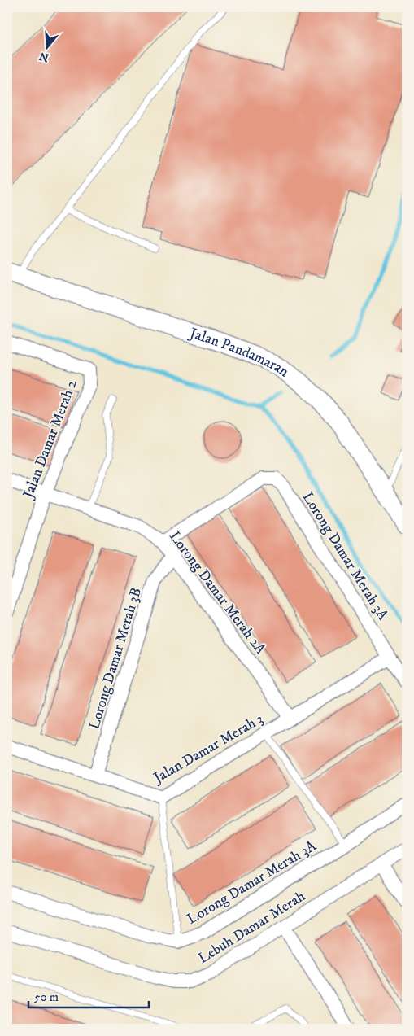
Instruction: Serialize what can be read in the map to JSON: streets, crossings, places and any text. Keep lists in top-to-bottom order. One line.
{"streets":{"main road":["Jalan Pandamaran"],"street":["Jalan Damar Merah 2","Lorong Damar Merah 3A","Lorong Damar Merah 2A","Lorong Damar Merah 3B","Jalan Damar Merah 3","Lebuh Damar Merah"]},"crossings":[["Jalan Damar Merah 2","Lorong Damar Merah 2A"],["Lorong Damar Merah 3A","Lorong Damar Merah 2A"],["Lorong Damar Merah 3A","Jalan Damar Merah 3"],["Lorong Damar Merah 2A","Lorong Damar Merah 3B"],["Lorong Damar Merah 2A","Jalan Damar Merah 3"],["Lorong Damar Merah 3B","Jalan Damar Merah 3"]],"scale_bar":"50 m","north":"bottom"}
